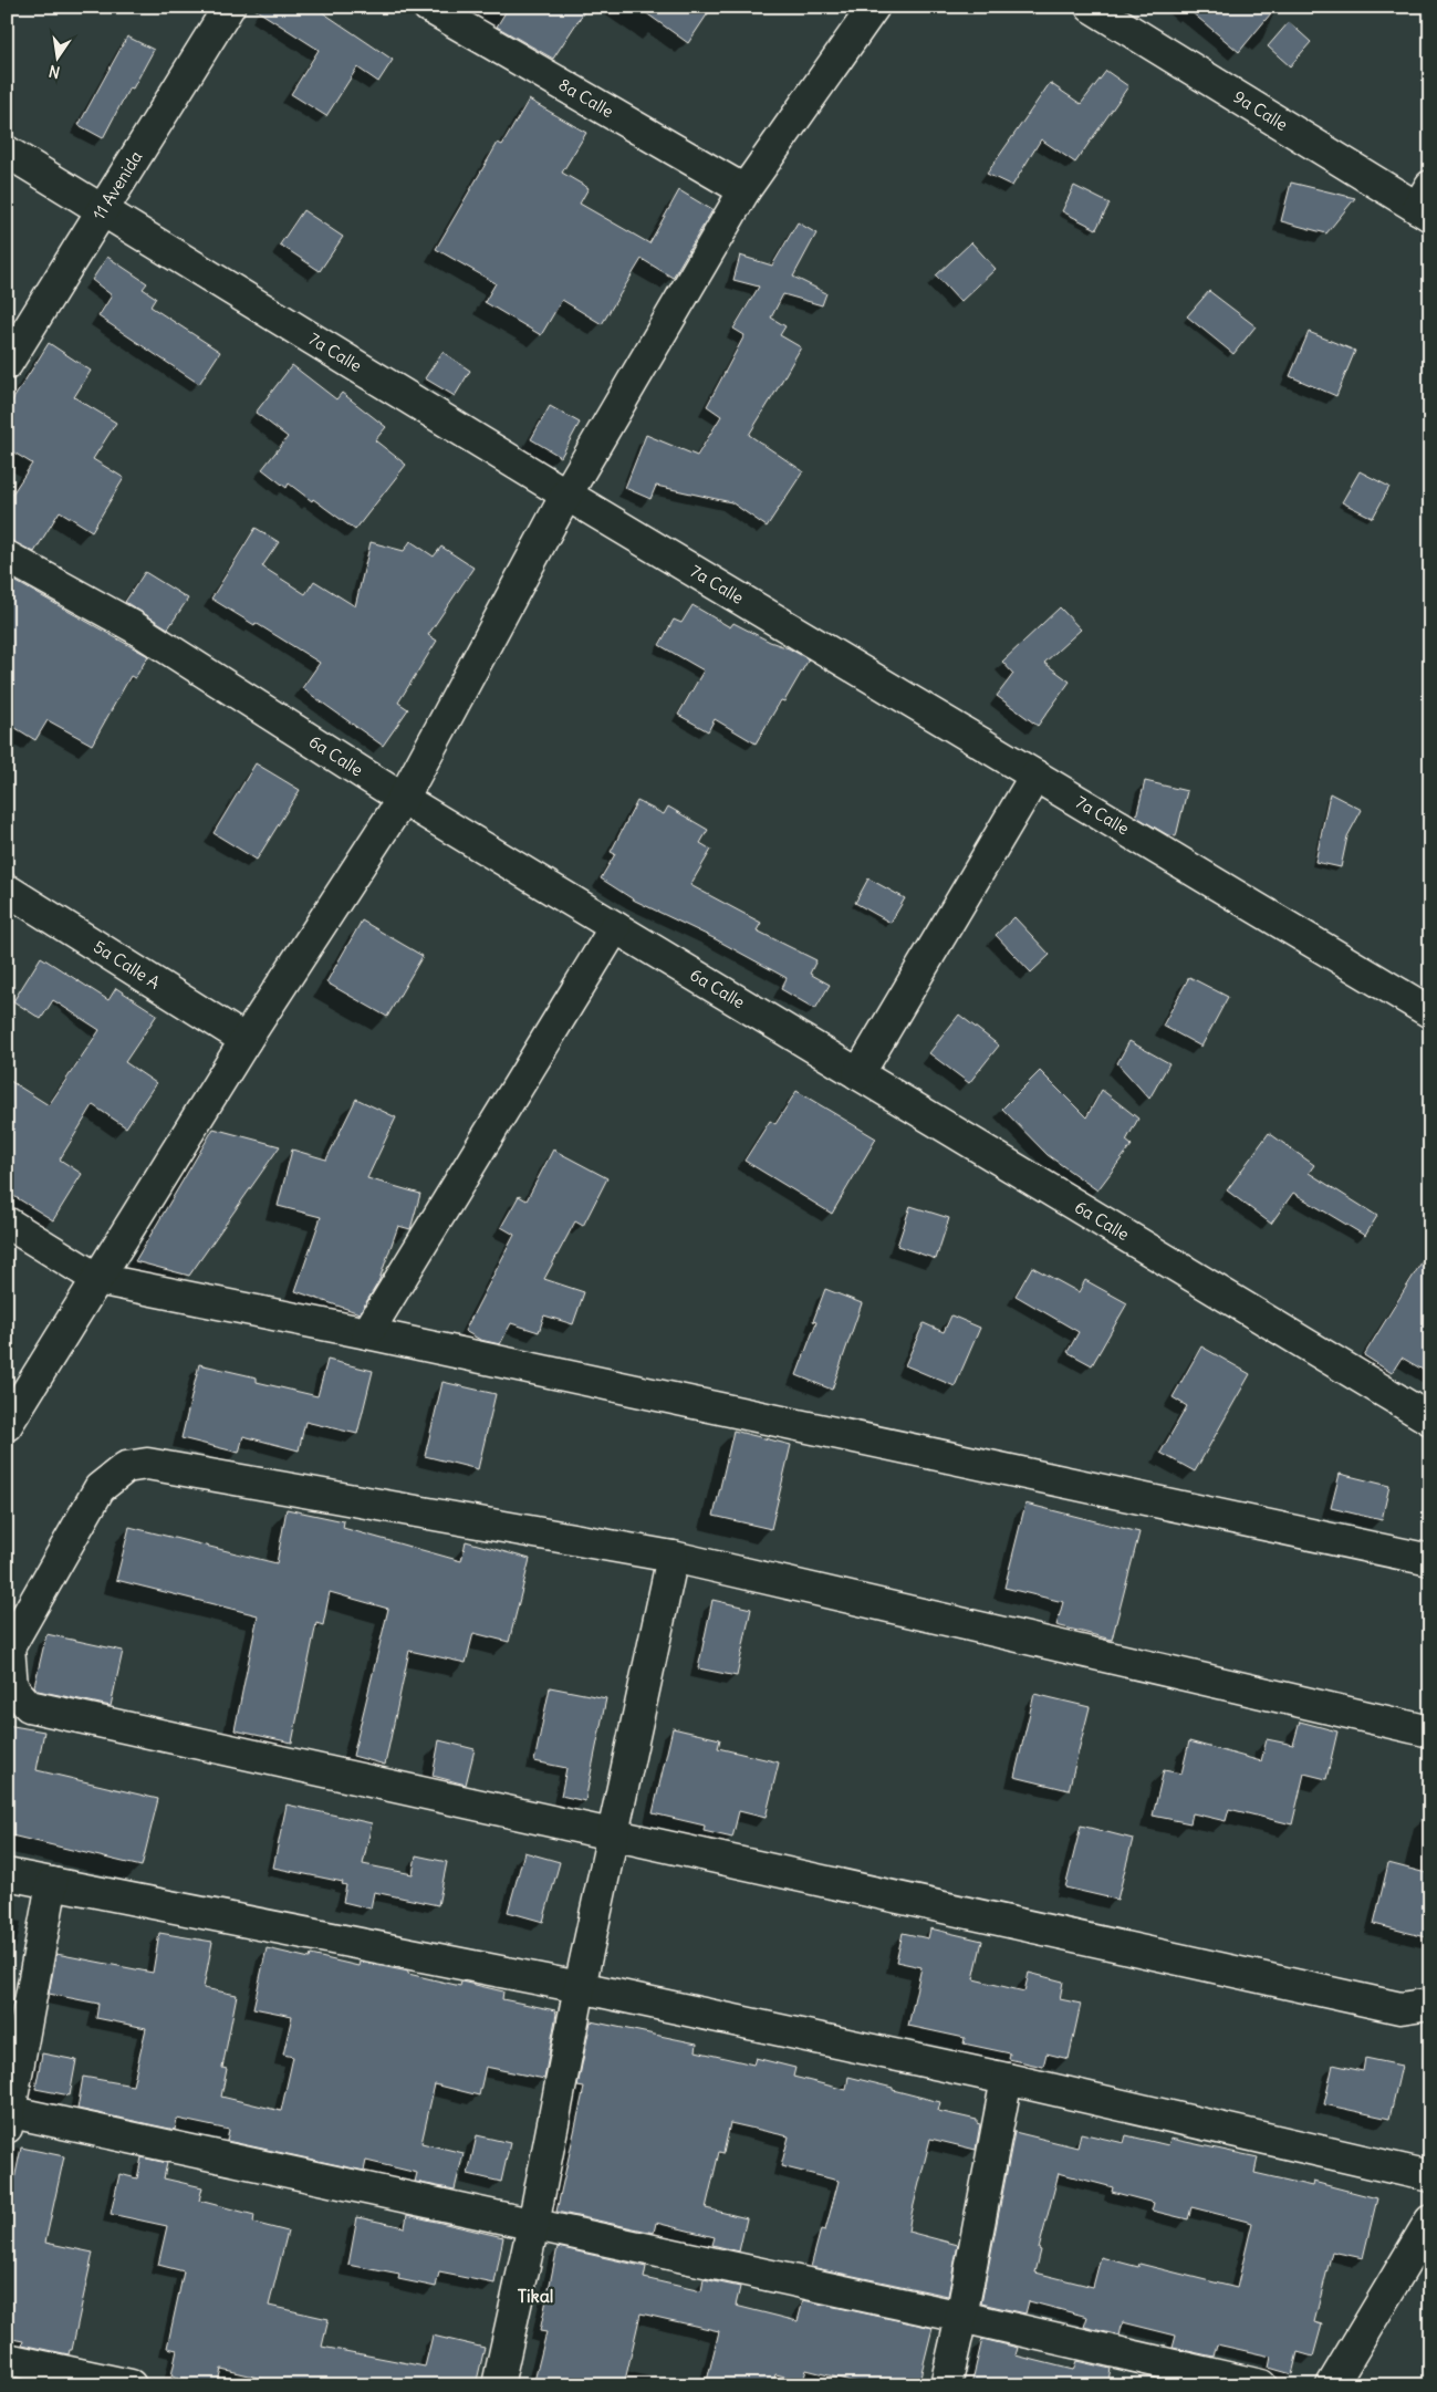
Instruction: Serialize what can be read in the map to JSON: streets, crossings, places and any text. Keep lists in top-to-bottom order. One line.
{"streets":{"street":["8a Calle","9a Calle","11 Avenida","7a Calle","6a Calle","5a Calle A"]},"crossings":[["11 Avenida","7a Calle"]],"districts":["Tikal"],"north":"bottom"}
